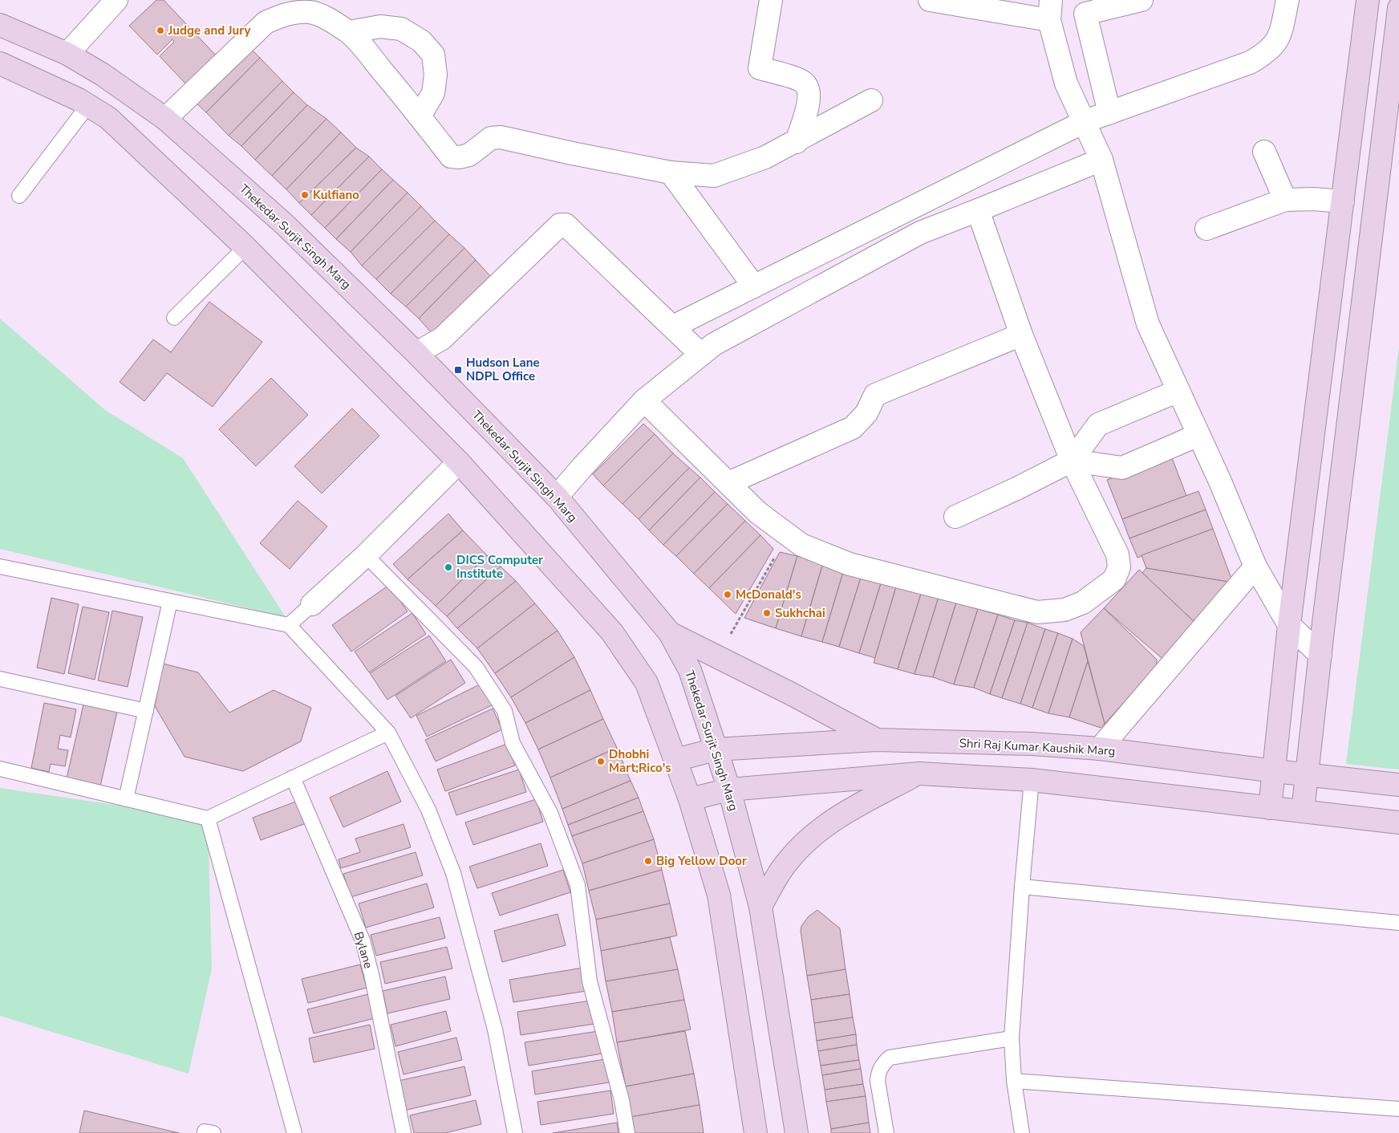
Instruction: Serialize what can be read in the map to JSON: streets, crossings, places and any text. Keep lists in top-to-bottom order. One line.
{"streets":{"street":["Thekedar Surjit Singh Marg","Shri Raj Kumar Kaushik Marg"],"lane":["Bylane"]},"crossings":[["Thekedar Surjit Singh Marg","Shri Raj Kumar Kaushik Marg"]],"places":{"other":["Judge and Jury","Kulfiano","DICS Computer Institute","McDonald's","Sukhchai","Dhobhi Mart;Rico's","Big Yellow Door"],"transit":["Hudson Lane NDPL Office"]}}
